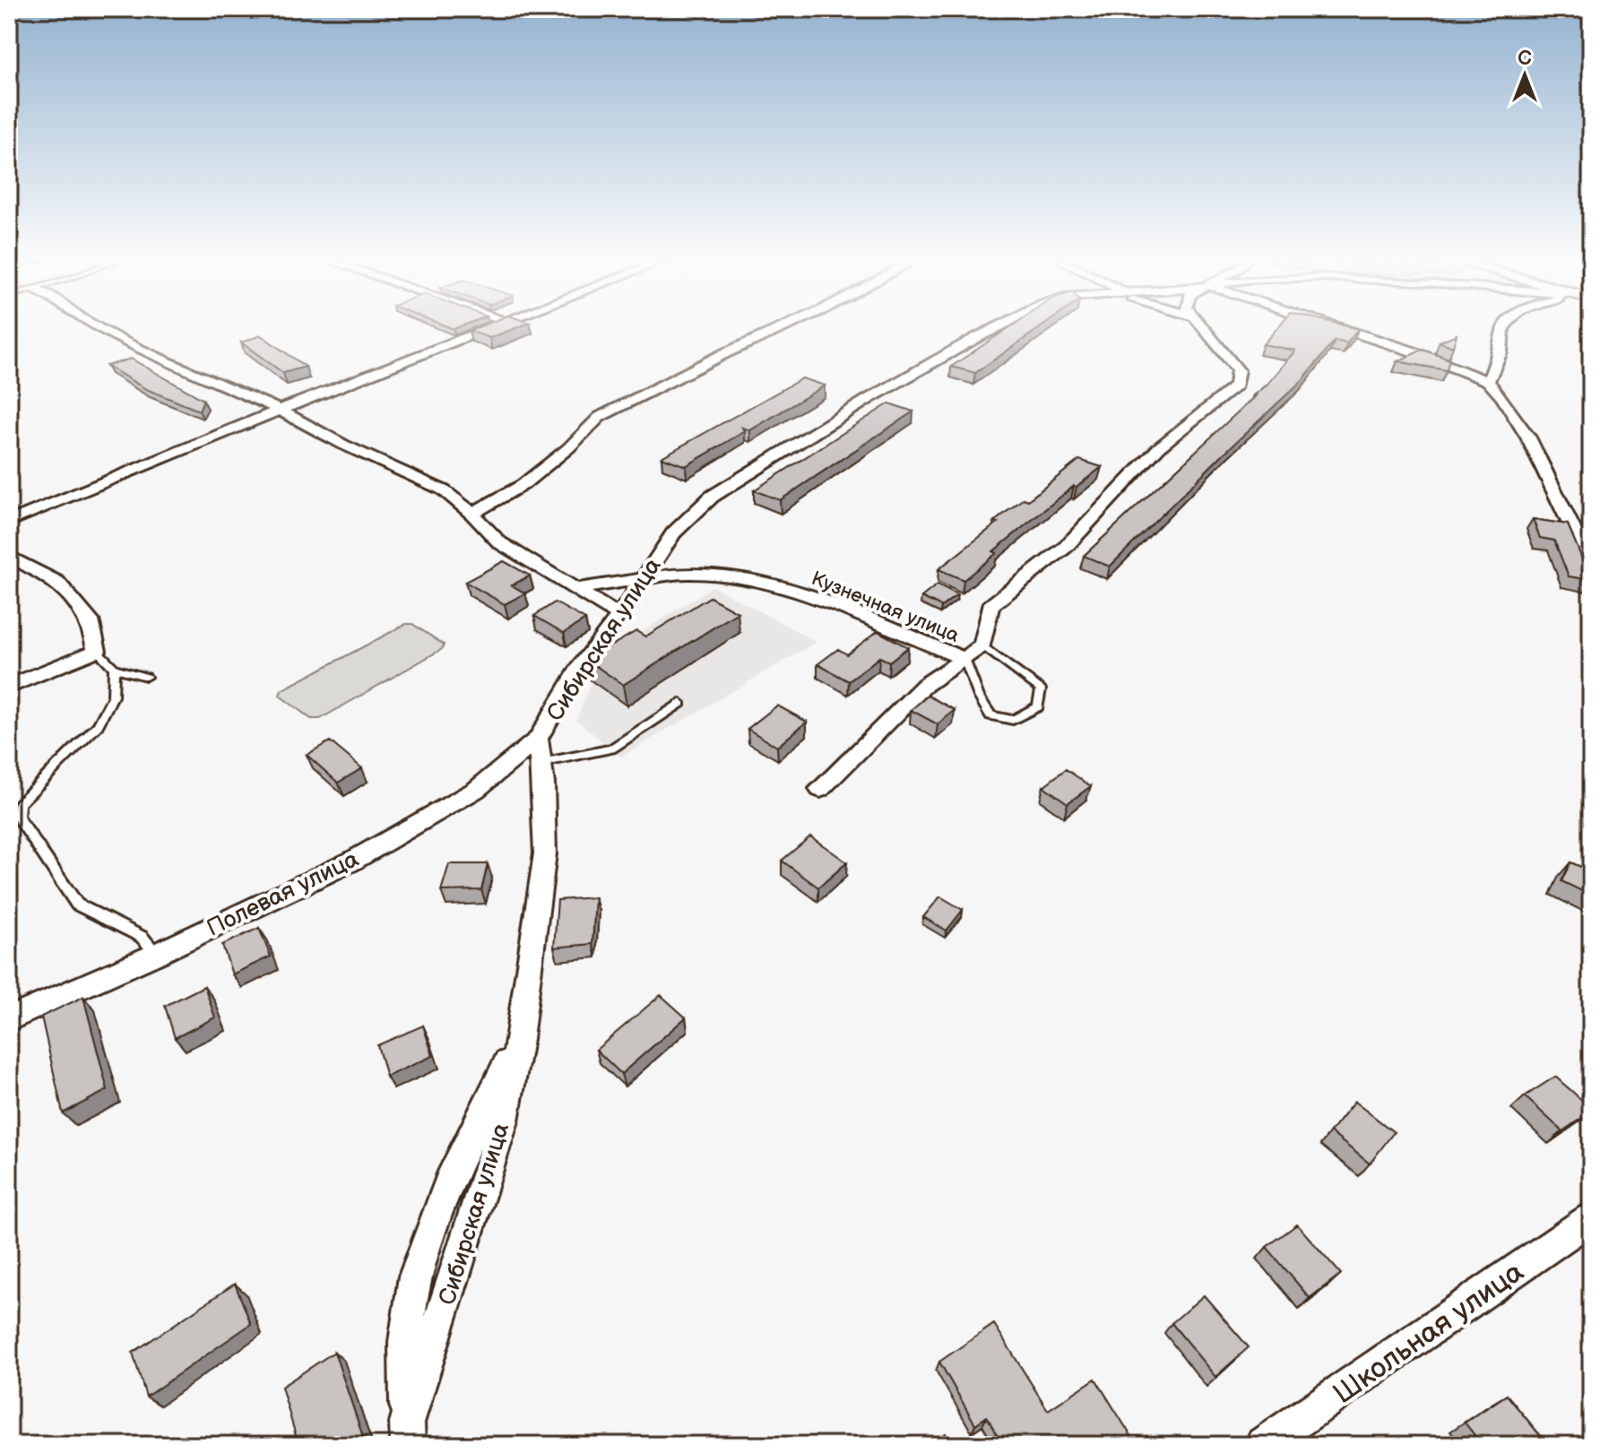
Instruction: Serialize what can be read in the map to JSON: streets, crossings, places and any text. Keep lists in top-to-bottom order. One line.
{"streets":{"street":["Кузнечная улица","Сибирская улица","Полевая улица","Школьная улица"]},"crossings":[["Кузнечная улица","Сибирская улица"],["Сибирская улица","Полевая улица"]],"north":"top"}
